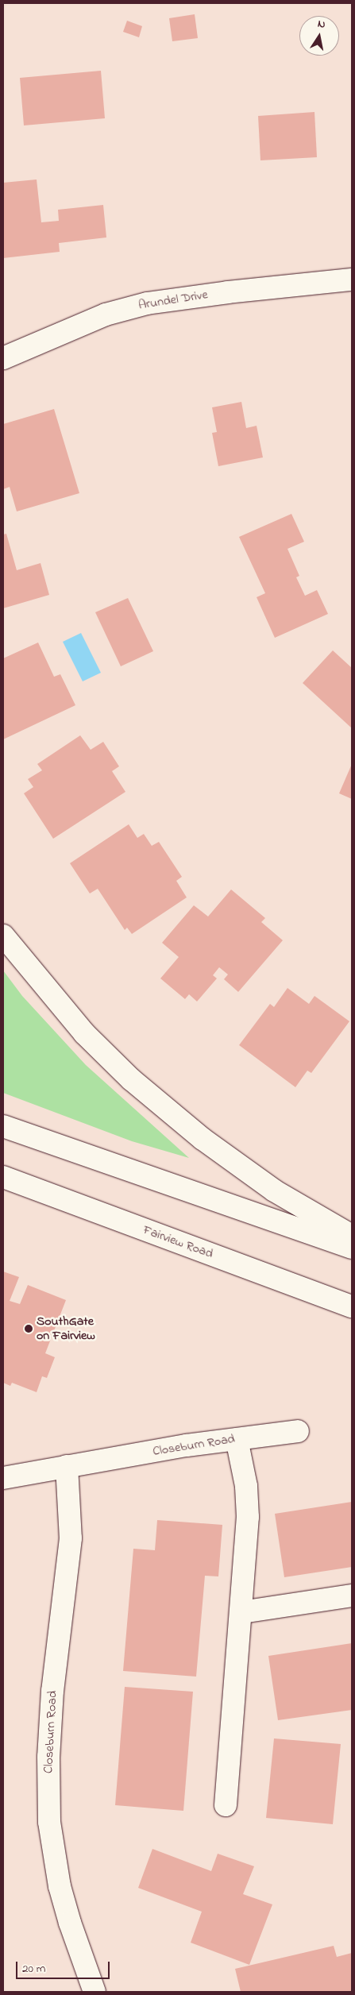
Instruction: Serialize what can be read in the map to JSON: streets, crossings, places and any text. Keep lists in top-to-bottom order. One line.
{"streets":{"street":["Arundel Drive","Fairview Road","Closeburn Road"]},"places":["SouthGate on Fairview"],"scale_bar":"20 m","north":"top"}
